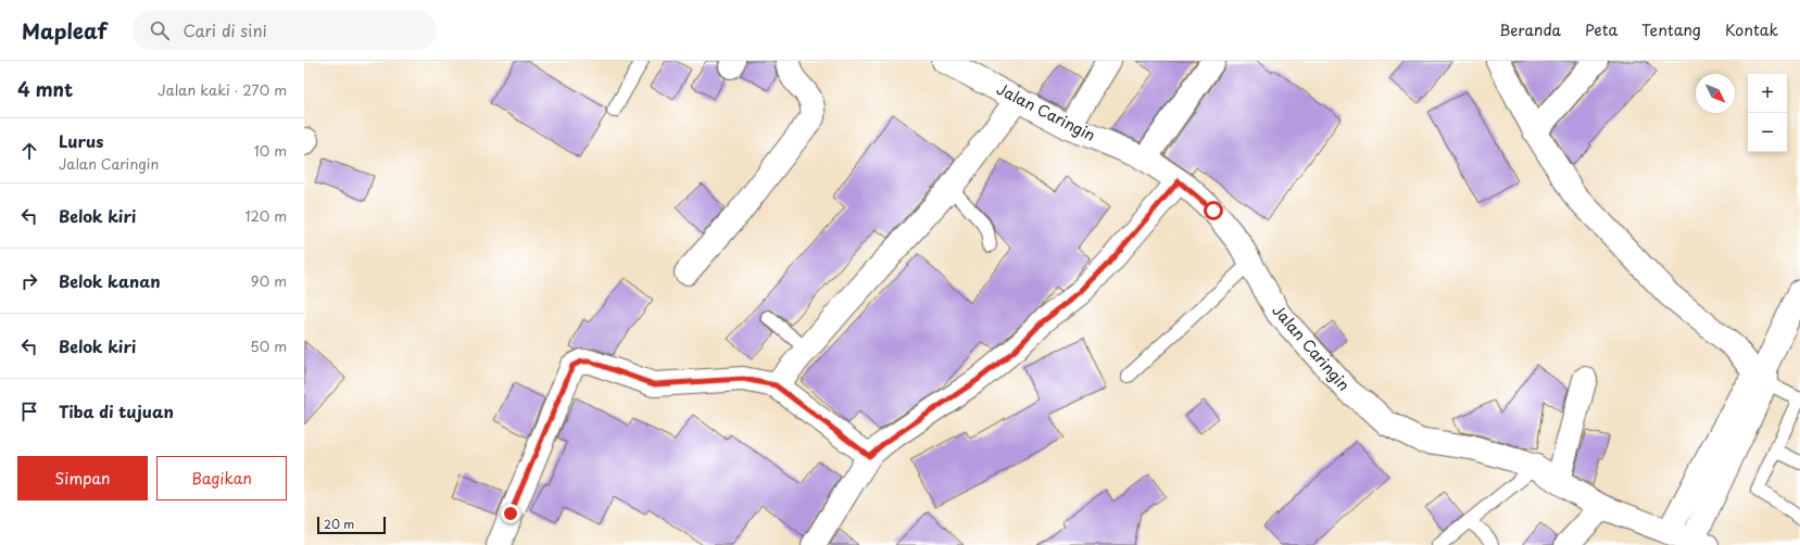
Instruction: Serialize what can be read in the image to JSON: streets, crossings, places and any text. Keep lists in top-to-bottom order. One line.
{"streets":{"street":["Jalan Caringin"]},"scale_bar":"20 m","north":"bottom right","page":{"header":"Mapleaf","search":"Cari di sini","nav":["Beranda","Peta","Tentang","Kontak"],"heading":["4 mnt","Jalan kaki · 270 m"],"map_buttons":["+","−"],"list":[["Lurus","Jalan Caringin","10 m"],["Belok kiri","120 m"],["Belok kanan","90 m"],["Belok kiri","50 m"],"Tiba di tujuan"],"buttons":["Simpan","Bagikan"],"scale":"20 m"}}
